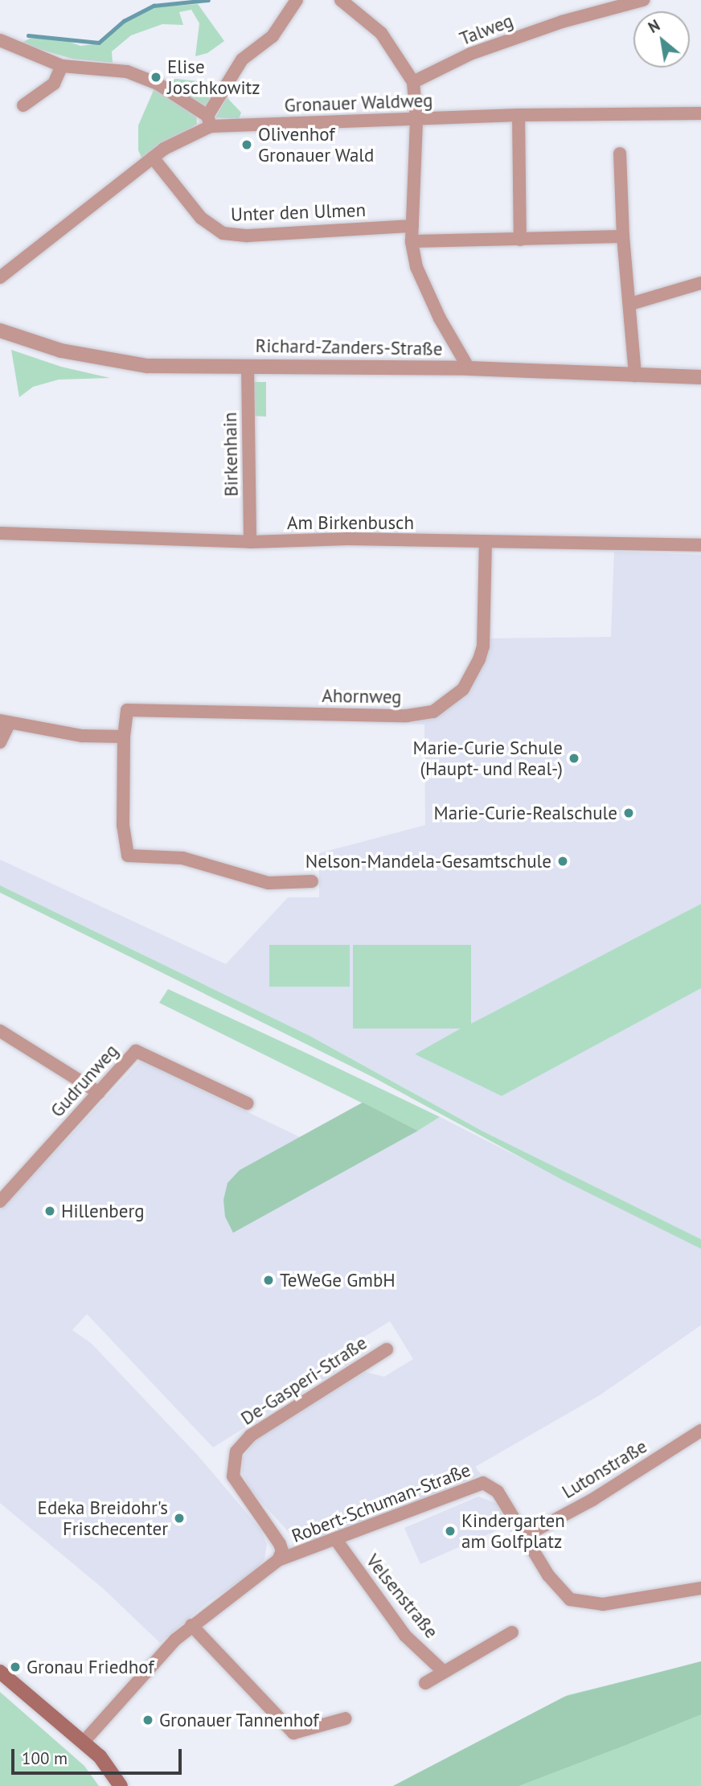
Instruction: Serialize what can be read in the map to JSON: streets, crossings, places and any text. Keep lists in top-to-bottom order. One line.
{"streets":{"street":["Talweg","Gronauer Waldweg","Unter den Ulmen","Richard-Zanders-Straße","Birkenhain","Am Birkenbusch","Ahornweg","Gudrunweg","De-Gasperi-Straße","Lutonstraße","Robert-Schuman-Straße","Velsenstraße"]},"crossings":[["Gronauer Waldweg","Unter den Ulmen"],["Richard-Zanders-Straße","Birkenhain"],["Birkenhain","Am Birkenbusch"],["Am Birkenbusch","Ahornweg"],["De-Gasperi-Straße","Robert-Schuman-Straße"],["Lutonstraße","Robert-Schuman-Straße"],["Robert-Schuman-Straße","Velsenstraße"]],"places":["Elise Joschkowitz","Olivenhof Gronauer Wald","Marie-Curie Schule (Haupt- und Real-)","Marie-Curie-Realschule","Nelson-Mandela-Gesamtschule","Hillenberg","TeWeGe GmbH","Edeka Breidohr's Frischecenter","Kindergarten am Golfplatz","Gronau Friedhof","Gronauer Tannenhof"],"scale_bar":"100 m","north":"top left"}
